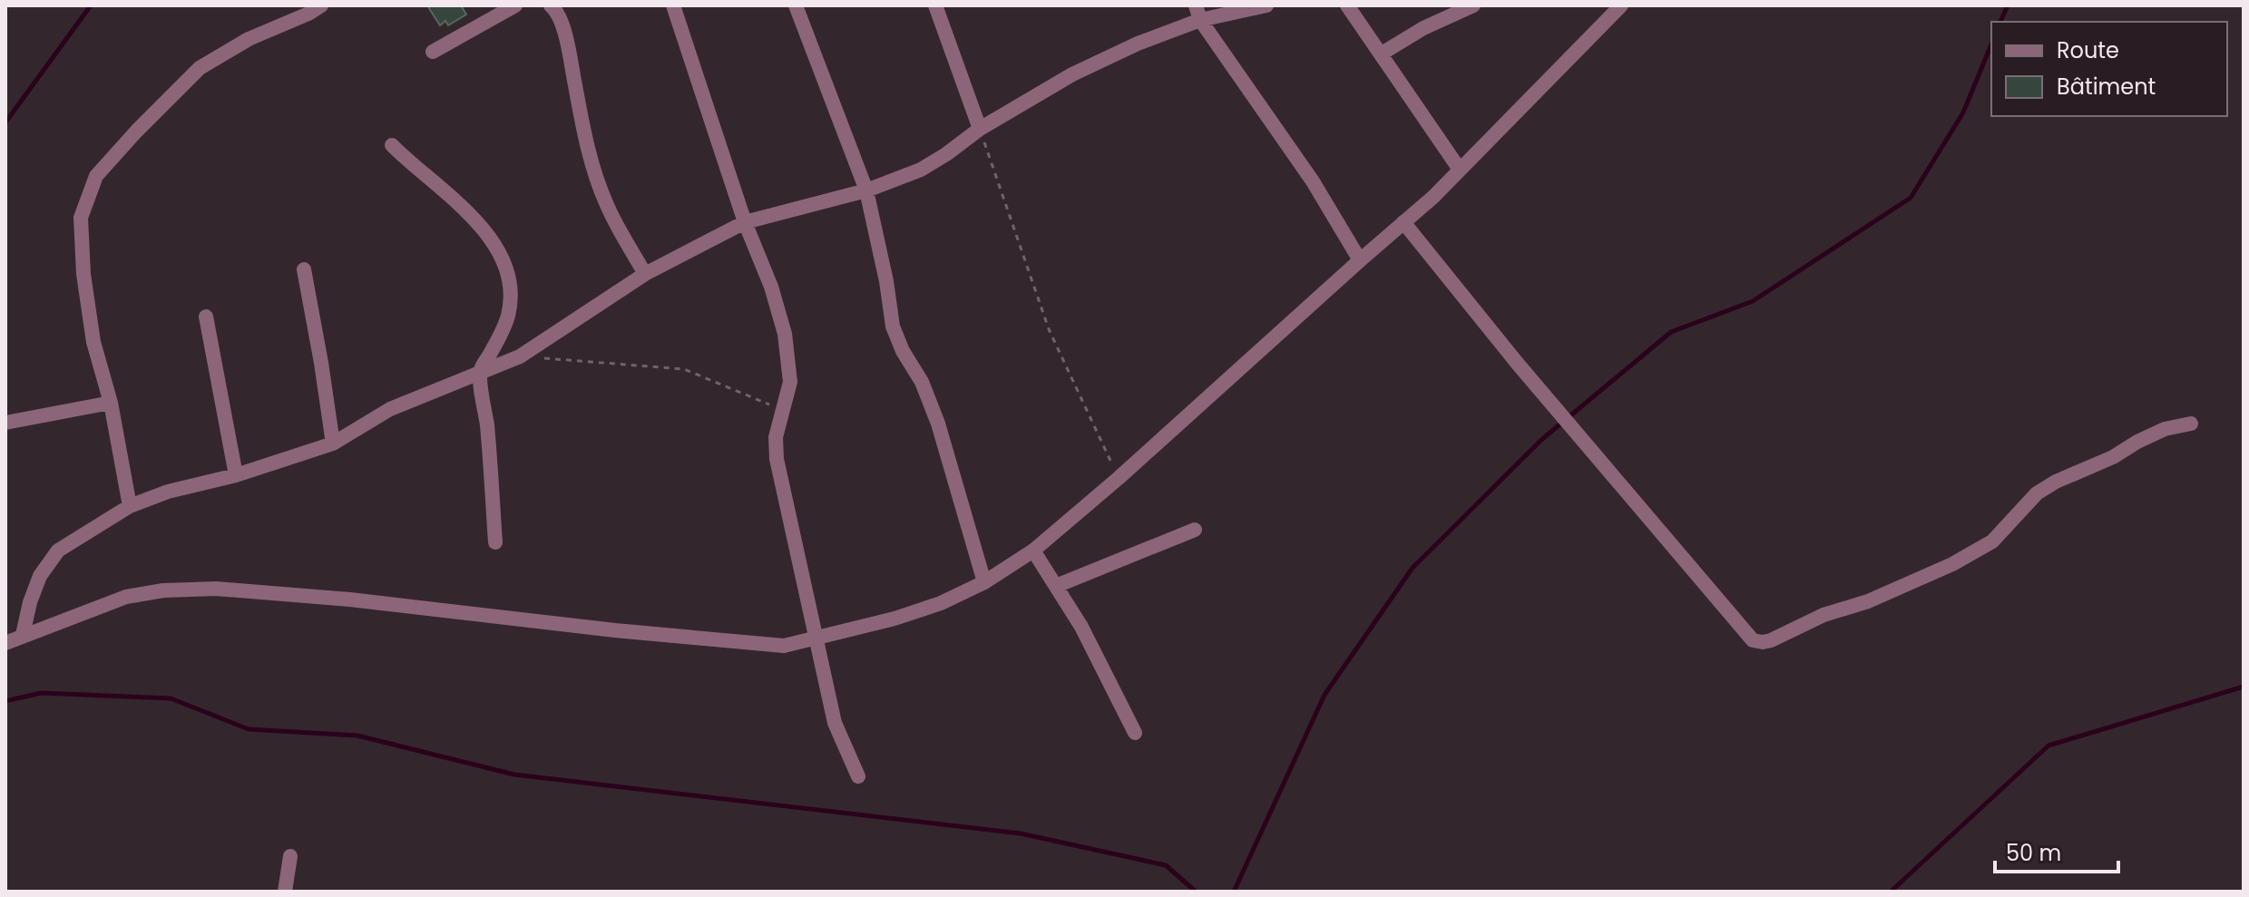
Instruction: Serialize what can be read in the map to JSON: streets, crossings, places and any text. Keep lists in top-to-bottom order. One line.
{"legend":["Route","Bâtiment"],"scale_bar":"50 m"}
